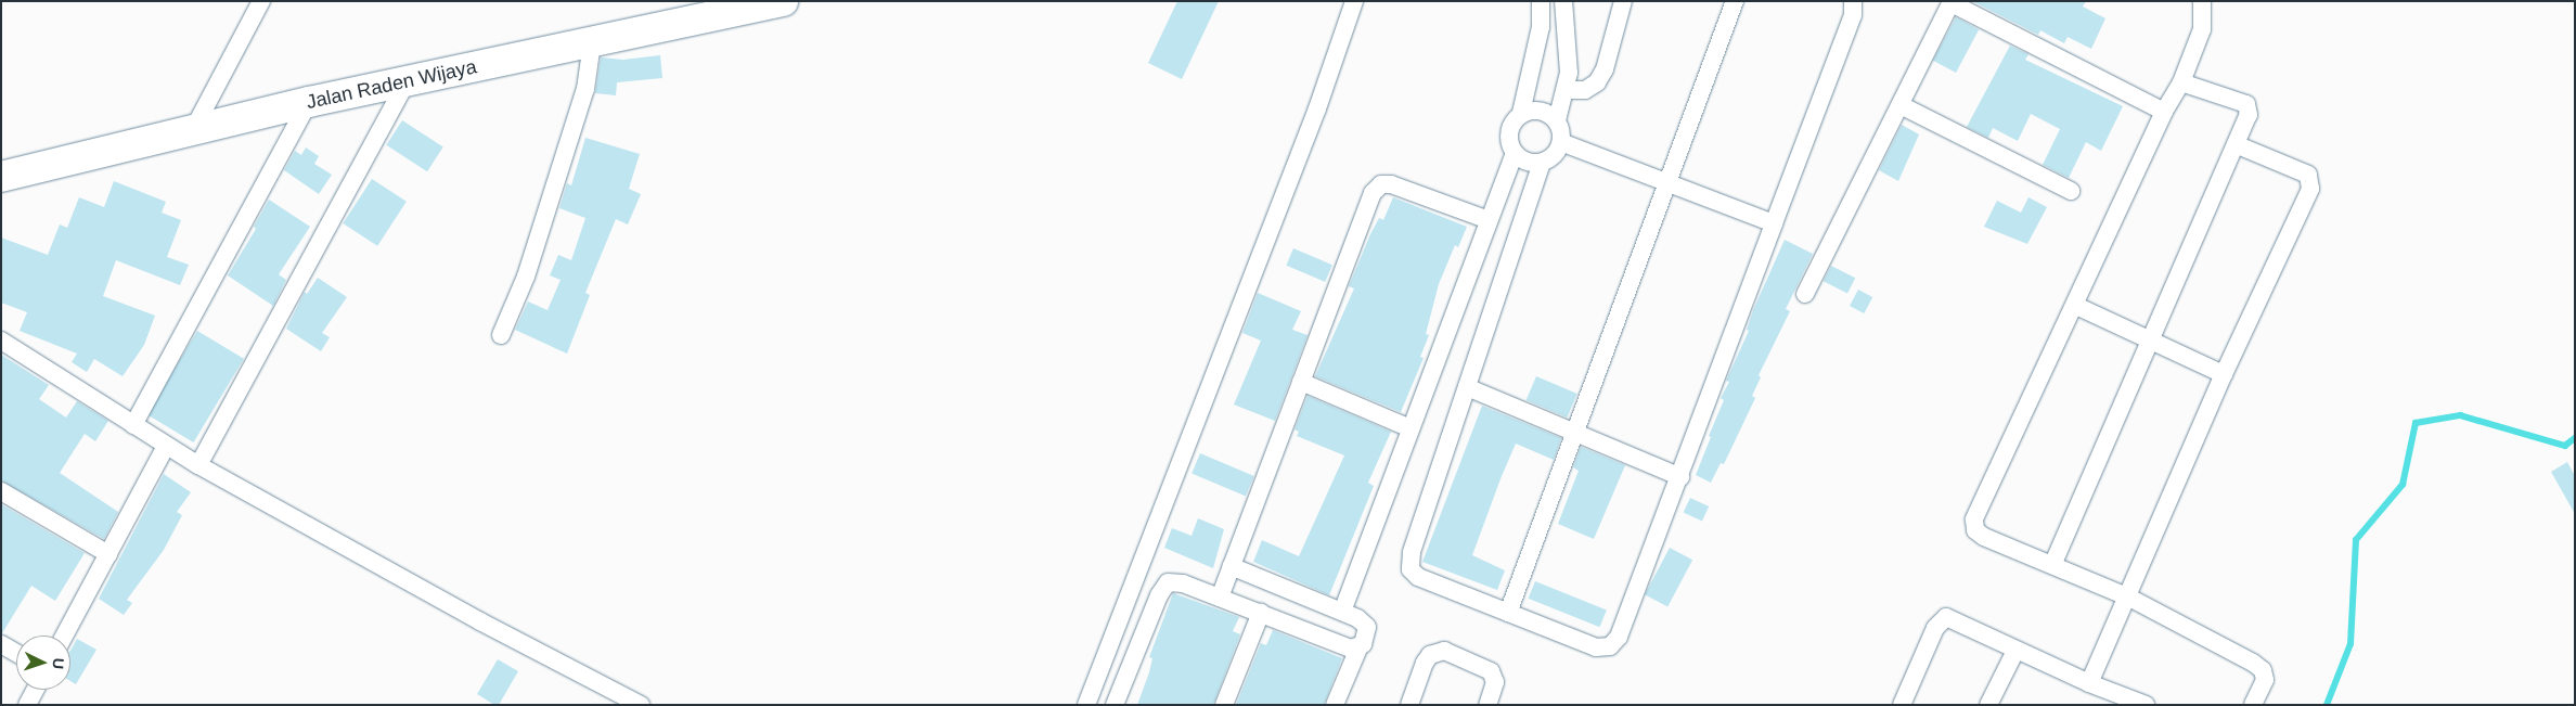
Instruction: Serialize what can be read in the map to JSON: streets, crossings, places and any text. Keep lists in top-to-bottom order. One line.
{"streets":{"highway":["Jalan Raden Wijaya"]},"north":"right"}
